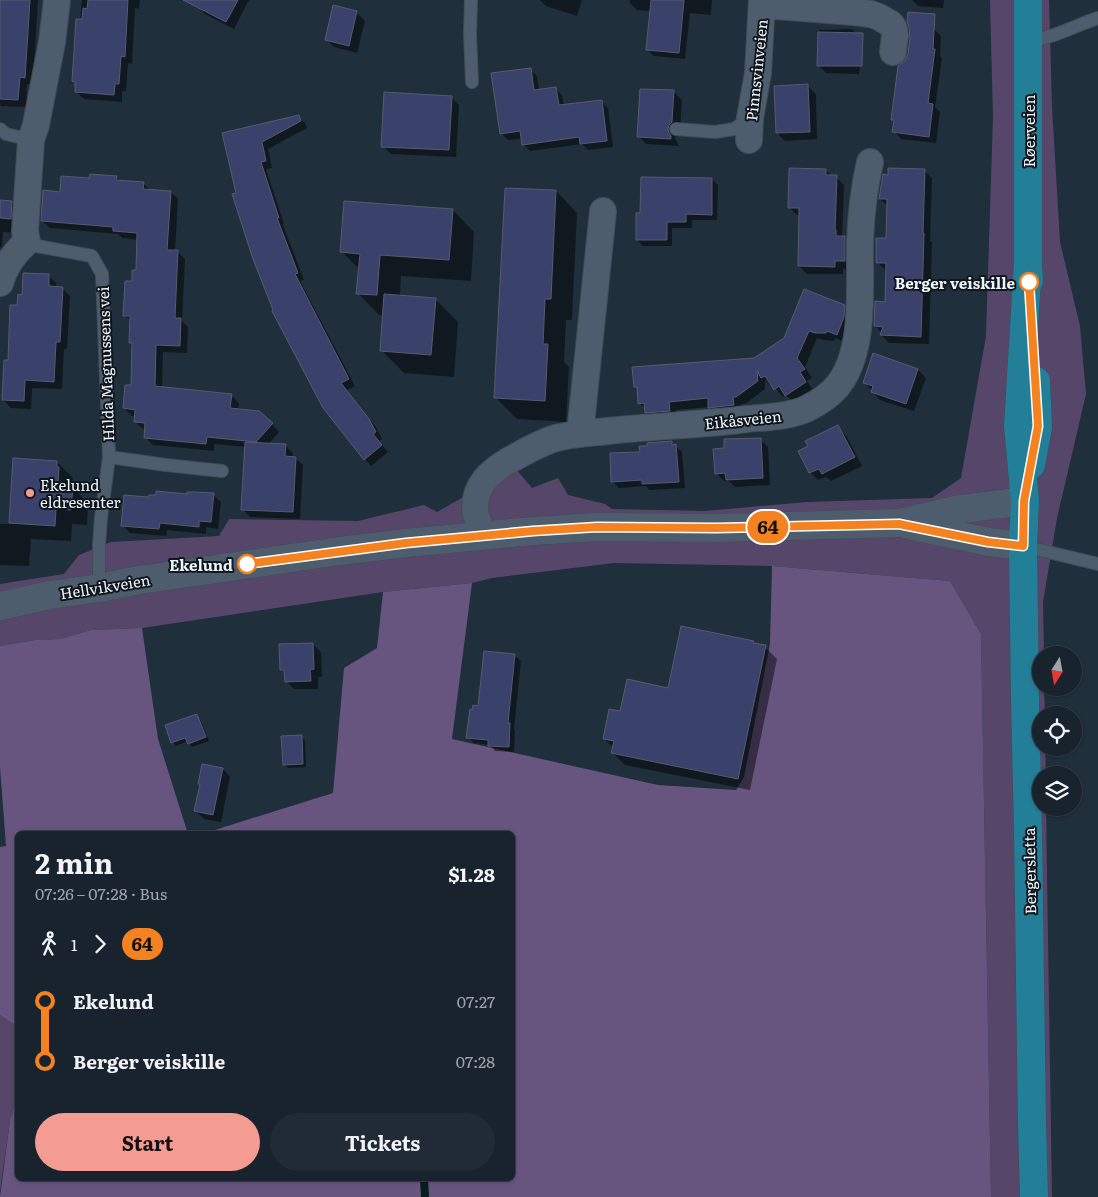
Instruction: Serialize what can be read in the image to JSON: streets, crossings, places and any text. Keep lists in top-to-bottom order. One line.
{"streets":{"main road":["Røerveien","Hellvikveien","Bergersletta"],"street":["Pinnsvinveien","Eikåsveien"],"lane":["Hilda Magnussens vei"]},"crossings":[["Røerveien","Hellvikveien"],["Røerveien","Bergersletta"],["Eikåsveien","Hellvikveien"],["Hellvikveien","Bergersletta"]],"places":["Berger veiskille","Ekelund eldresenter","Ekelund"],"lines":["bus line 64"],"north":"bottom","page":{"on_map":"64","heading":["2 min","07:26 – 07:28 · Bus","$1.28"],"legs":["1","64"],"list":[{"name":"Ekelund","value":"07:27"},{"name":"Berger veiskille","value":"07:28"}],"buttons":["Start","Tickets"]}}
